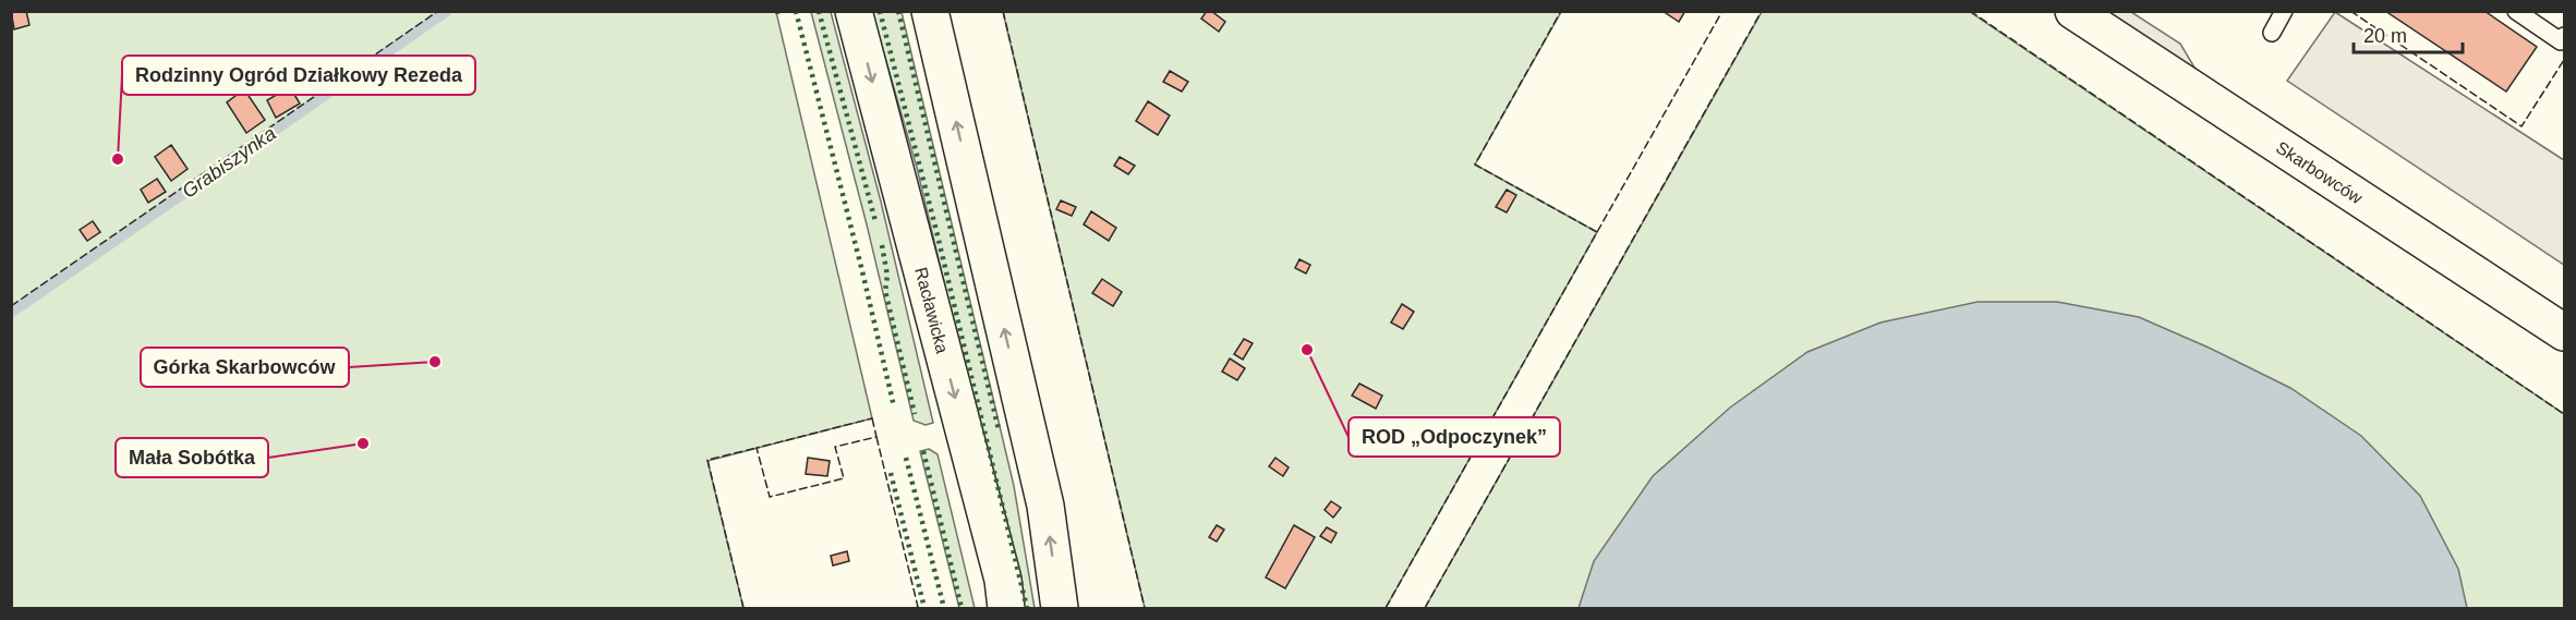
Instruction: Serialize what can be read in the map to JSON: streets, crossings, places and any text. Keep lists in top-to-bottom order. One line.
{"streets":{"street":["Skarbowców","Racławicka"]},"water":["Grabiszynka"],"places":["Rodzinny Ogród Działkowy Rezeda","ROD „Odpoczynek”","Górka Skarbowców","Mała Sobótka"],"scale_bar":"20 m"}
